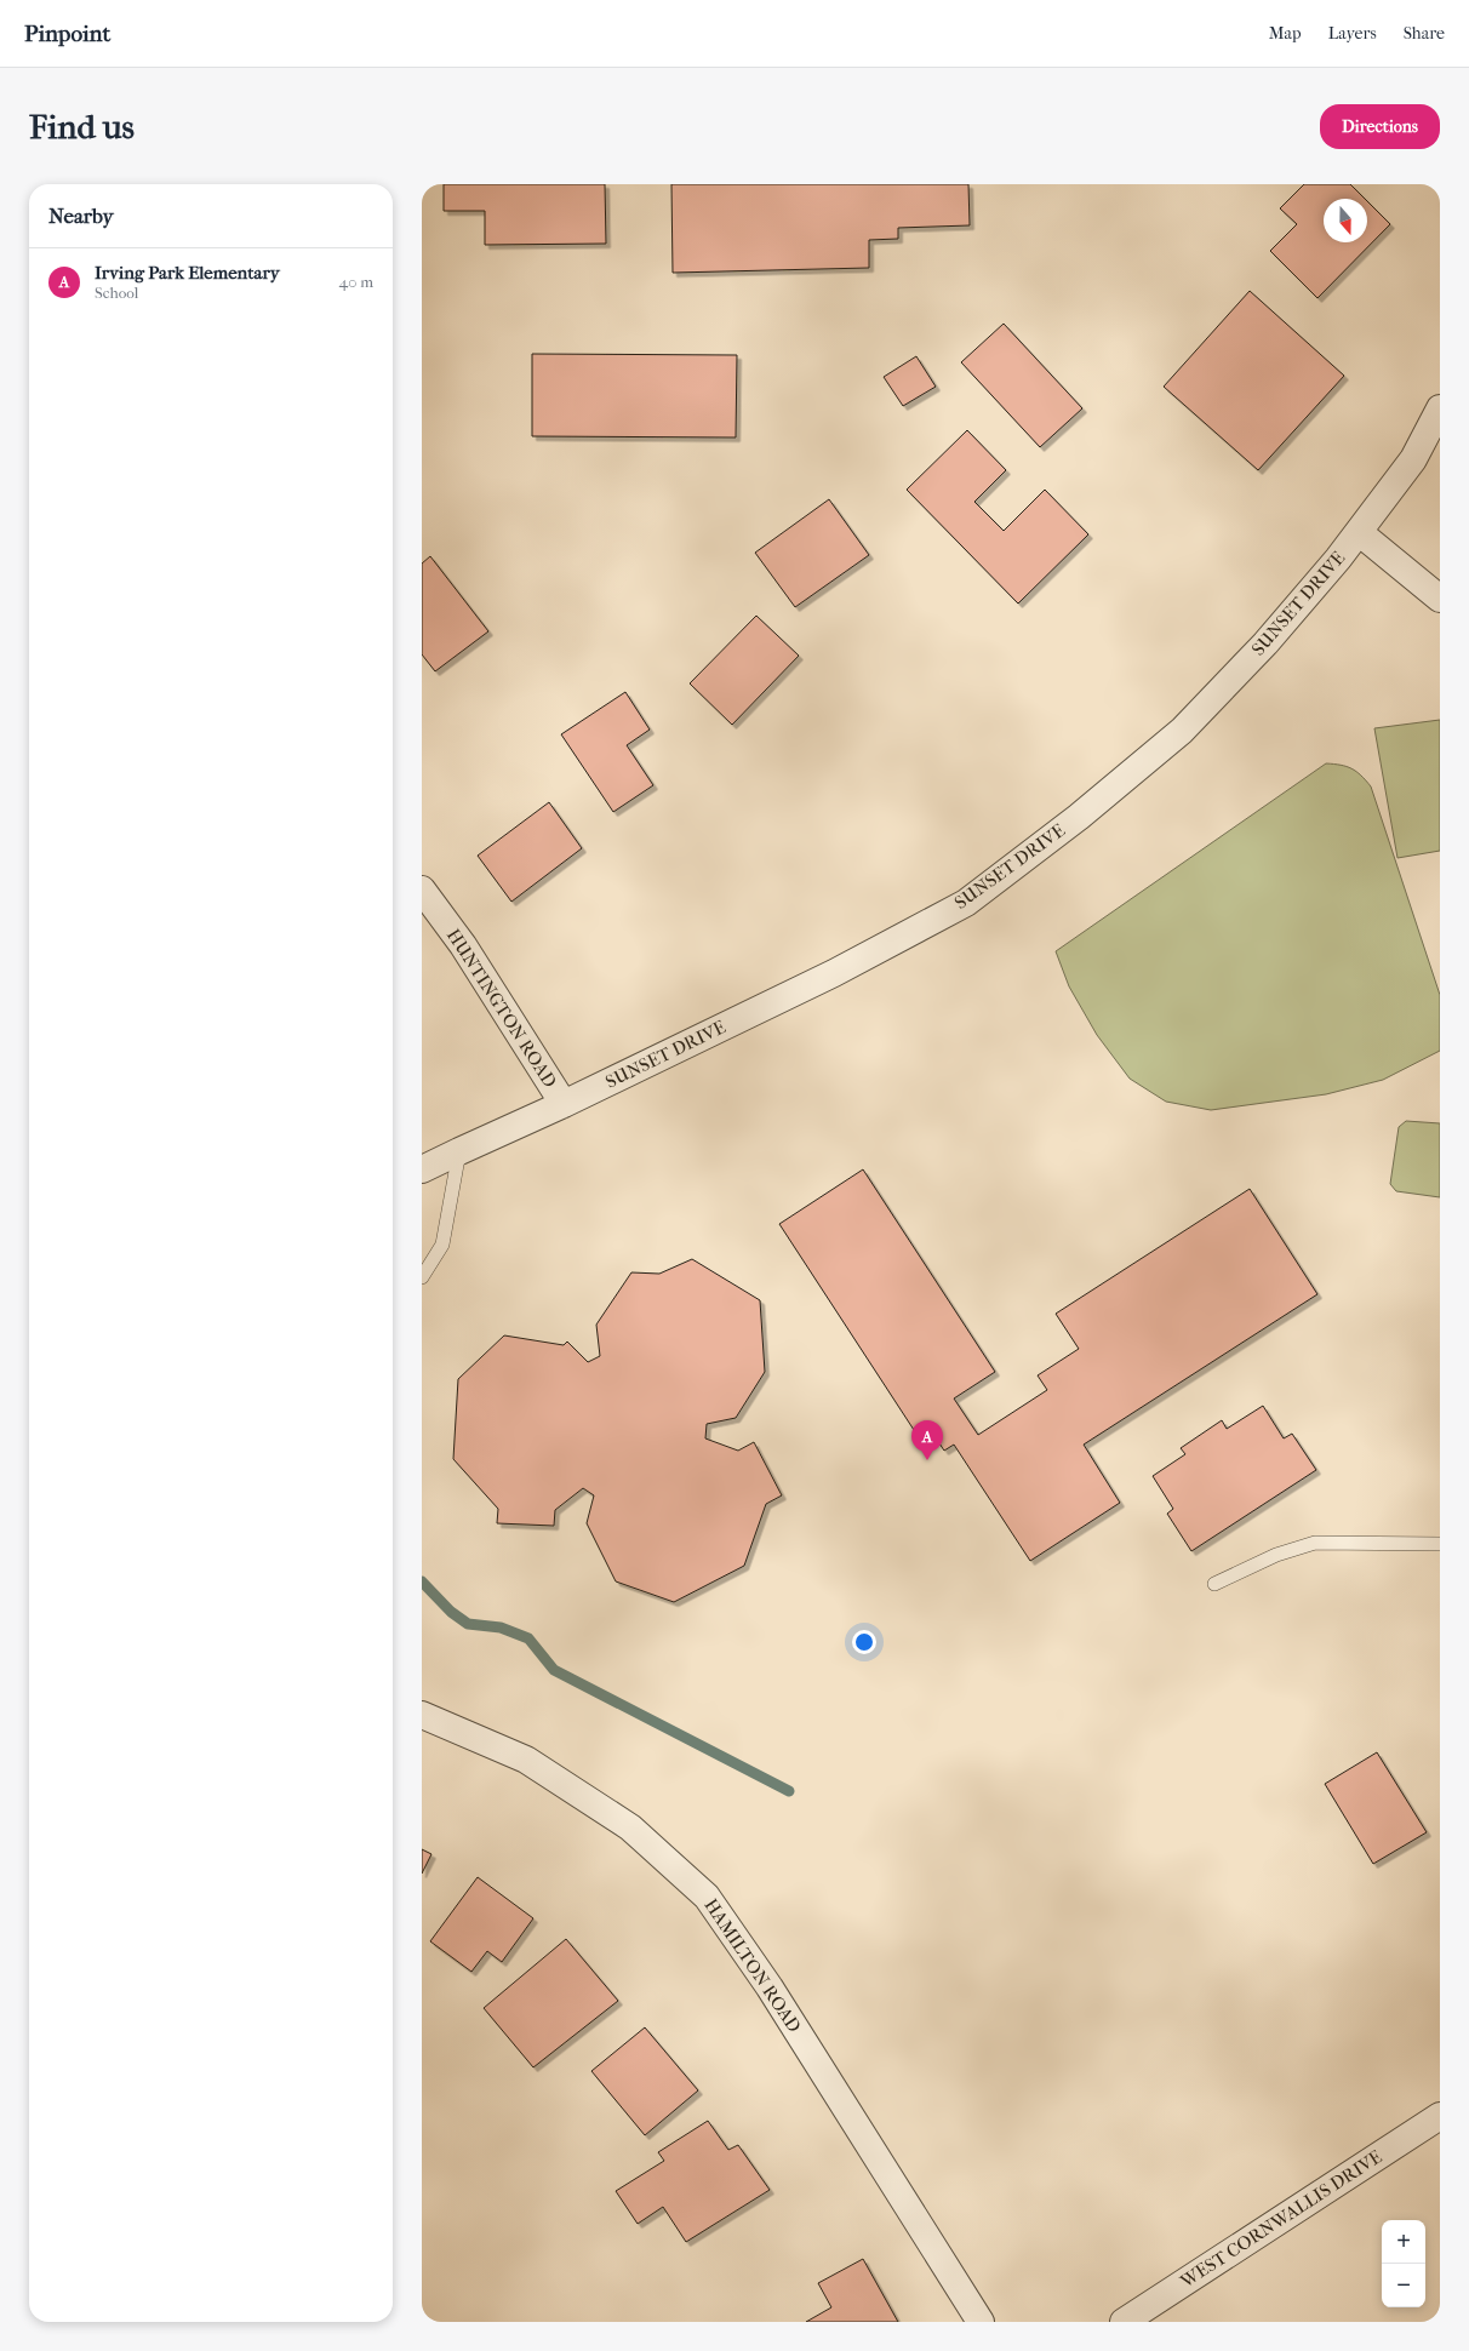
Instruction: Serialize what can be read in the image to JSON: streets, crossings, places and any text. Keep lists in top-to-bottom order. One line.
{"streets":{"street":["SUNSET DRIVE","HUNTINGTON ROAD","HAMILTON ROAD","WEST CORNWALLIS DRIVE"]},"crossings":[["SUNSET DRIVE","HUNTINGTON ROAD"]],"north":"bottom","page":{"header":"Pinpoint","nav":["Map","Layers","Share"],"buttons":"Directions","title":"Find us","heading":"Nearby","list":[{"mark":"A","name":"Irving Park Elementary","note":"School","value":"40 m"}],"pins":"A","map_buttons":["+","−"]}}
